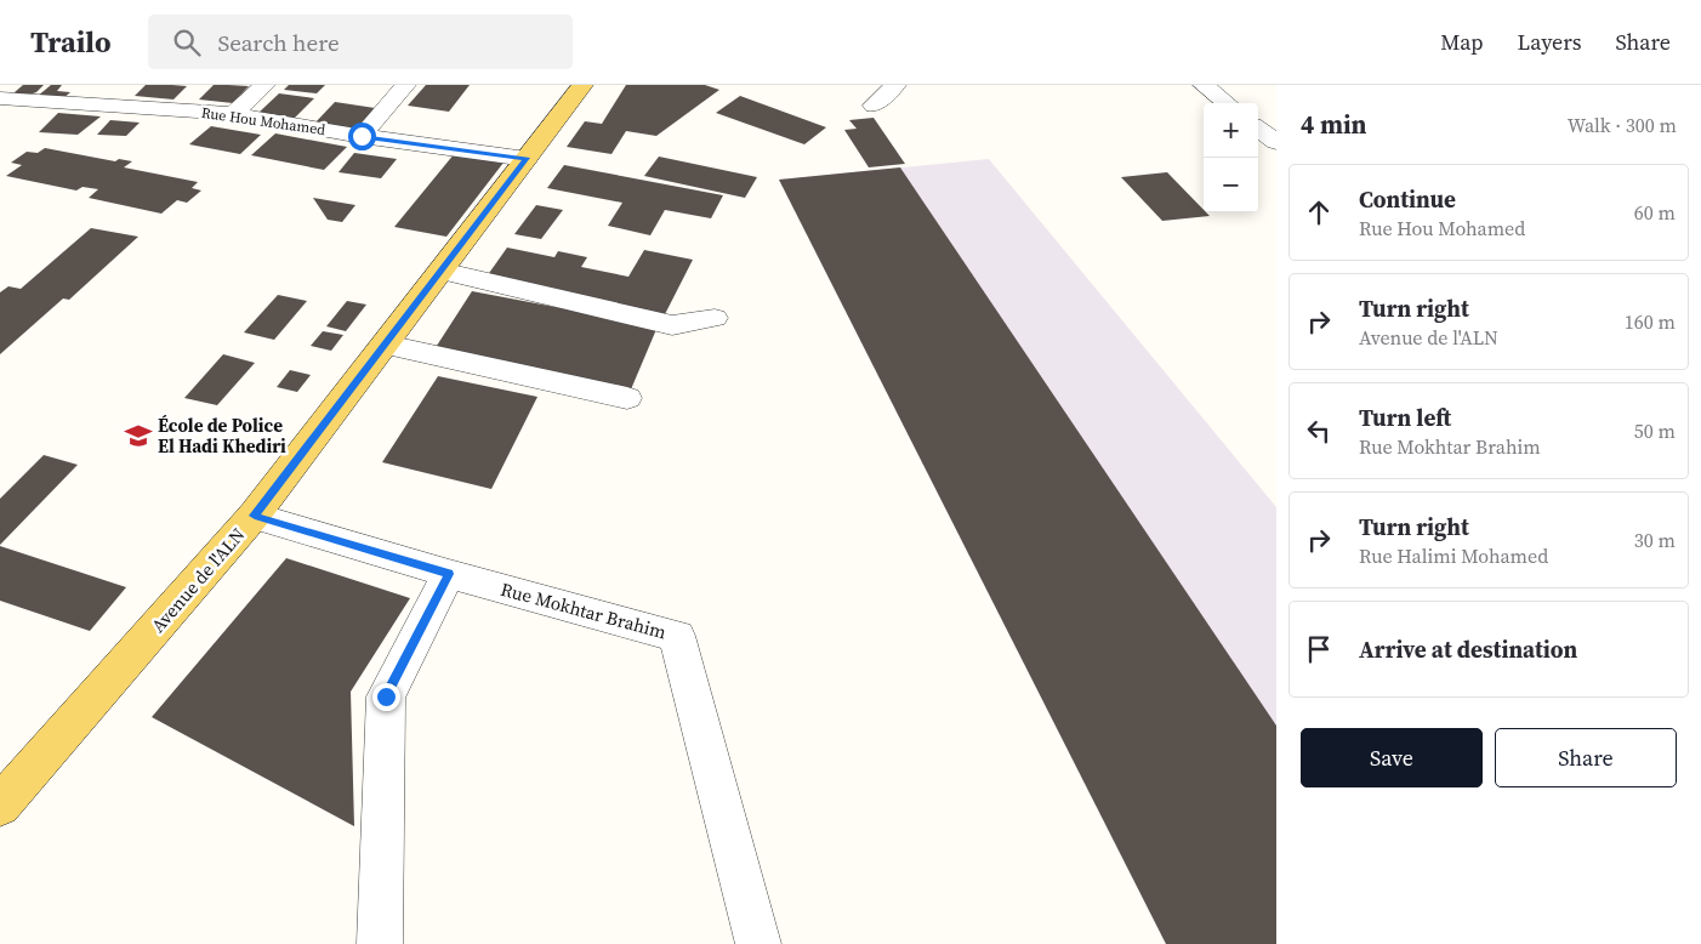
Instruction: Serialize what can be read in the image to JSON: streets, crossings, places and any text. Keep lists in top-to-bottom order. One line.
{"streets":{"main road":["Avenue de l'ALN"],"street":["Rue Hou Mohamed","Rue Mokhtar Brahim"]},"crossings":[["Rue Hou Mohamed","Avenue de l'ALN"],["Avenue de l'ALN","Rue Mokhtar Brahim"]],"places":{"school or university":["École de Police El Hadi Khediri"]},"page":{"header":"Trailo","search":"Search here","nav":["Map","Layers","Share"],"heading":["4 min","Walk · 300 m"],"map_buttons":["+","−"],"list":[["Continue","Rue Hou Mohamed","60 m"],["Turn right","Avenue de l'ALN","160 m"],["Turn left","Rue Mokhtar Brahim","50 m"],["Turn right","Rue Halimi Mohamed","30 m"],"Arrive at destination"],"buttons":["Save","Share"]}}
